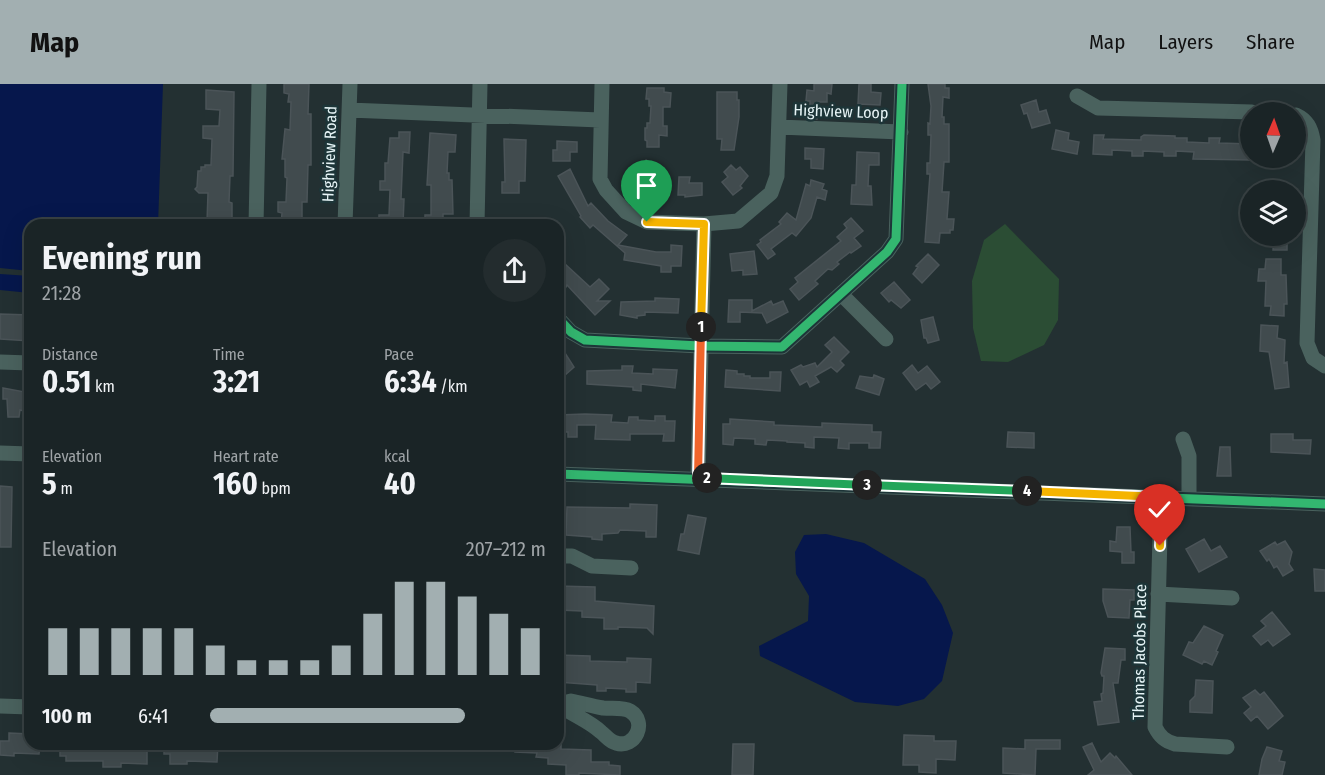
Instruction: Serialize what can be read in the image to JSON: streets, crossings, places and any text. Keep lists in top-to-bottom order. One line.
{"streets":{"street":["Highview Loop","Highview Road","Thomas Jacobs Place"]},"north":"top","page":{"header":"Map","nav":["Map","Layers","Share"],"heading":["Evening run","21:28"],"pins":["1","2","3","4"],"stats":[["Distance","0.51 km"],["Time","3:21"],["Pace","6:34 /km"],["Elevation","5 m"],["Heart rate","160 bpm"],["kcal","40"]],"chart":["Elevation","207–212 m"],"list":[{"name":"100 m","note":"6:41"}]}}
